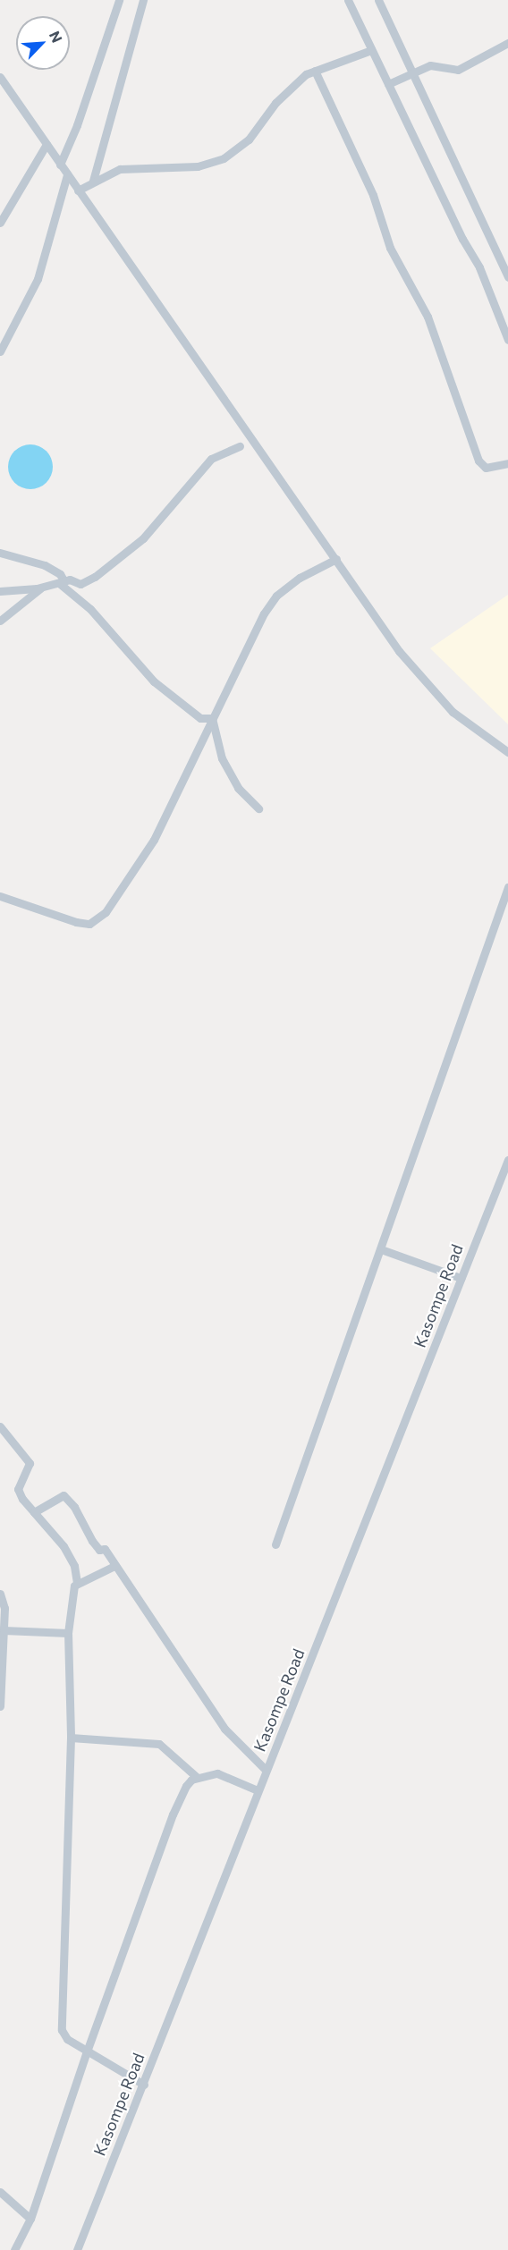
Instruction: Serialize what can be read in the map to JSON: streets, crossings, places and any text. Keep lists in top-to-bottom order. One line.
{"streets":{"street":["Kasompe Road"]},"north":"top right"}
